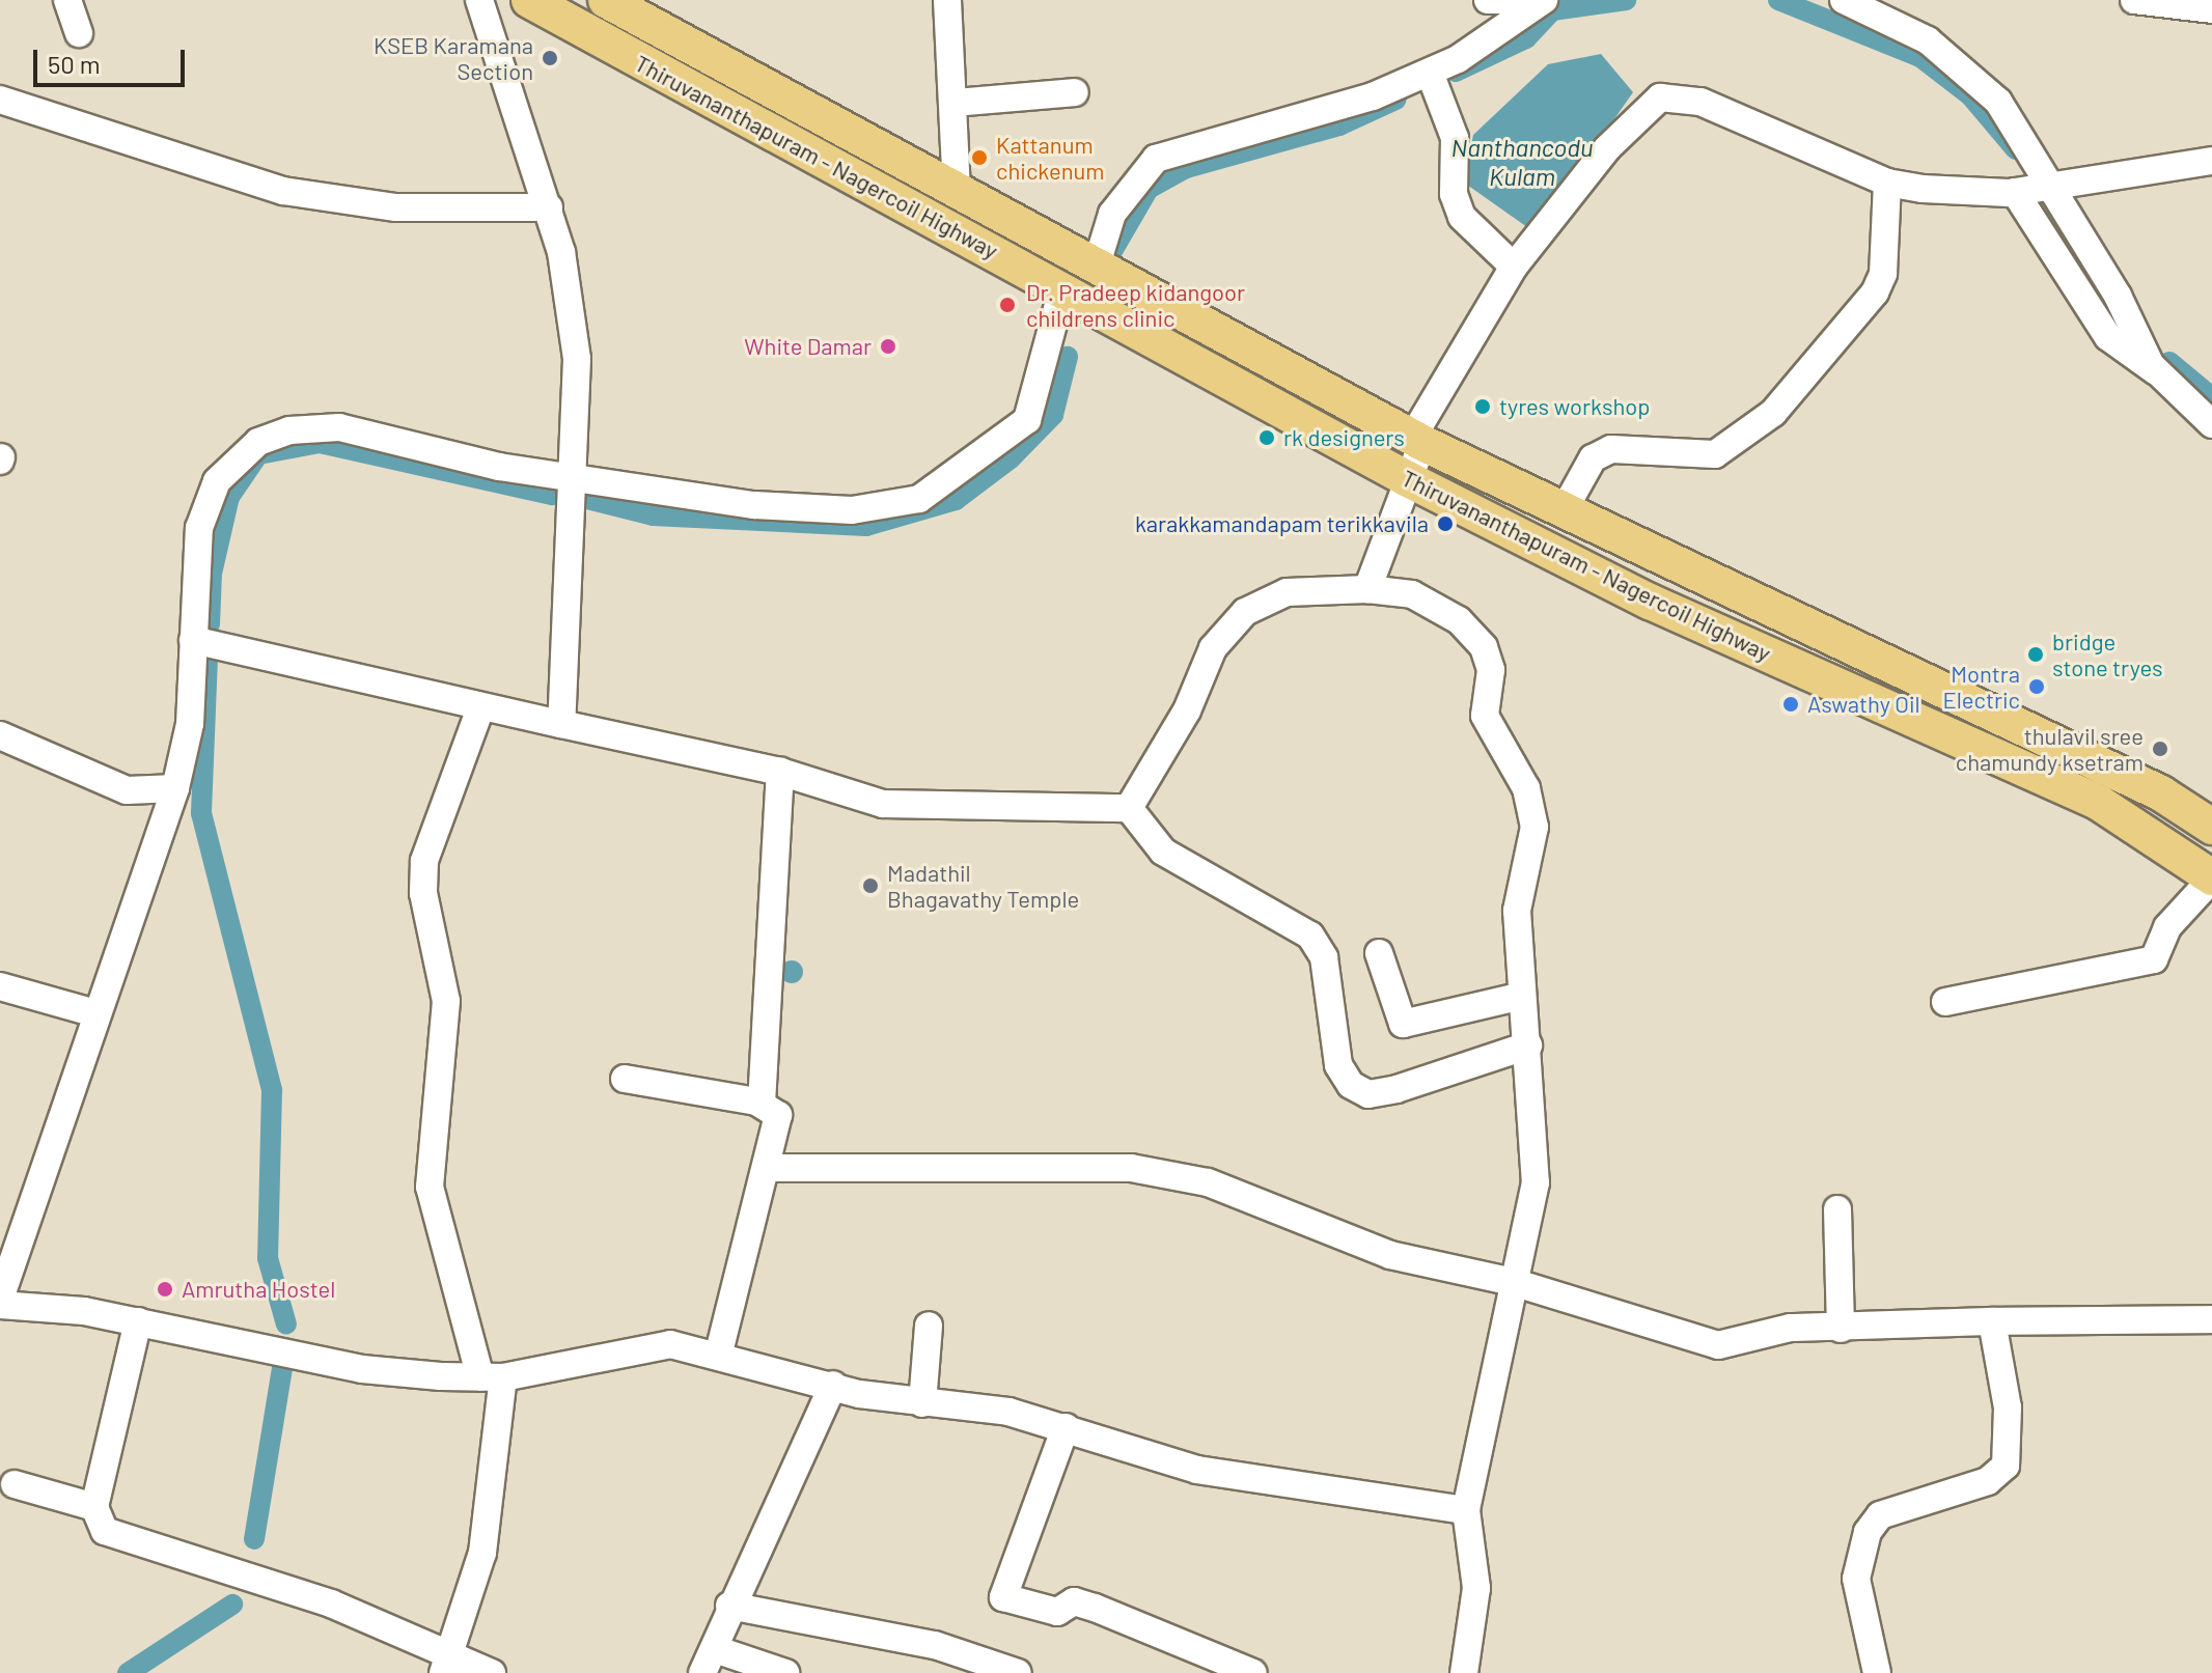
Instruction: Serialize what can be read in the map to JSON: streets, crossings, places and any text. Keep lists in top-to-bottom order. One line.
{"streets":{"main road":["Thiruvananthapuram - Nagercoil Highway"]},"water":["Nanthancodu Kulam"],"places":["KSEB Karamana Section","Kattanum chickenum","Dr. Pradeep kidangoor childrens clinic","White Damar","tyres workshop","rk designers","karakkamandapam terikkavila","bridge stone tryes","Montra Electric","Aswathy Oil","thulavil sree chamundy ksetram","Madathil Bhagavathy Temple","Amrutha Hostel"],"scale_bar":"50 m"}
